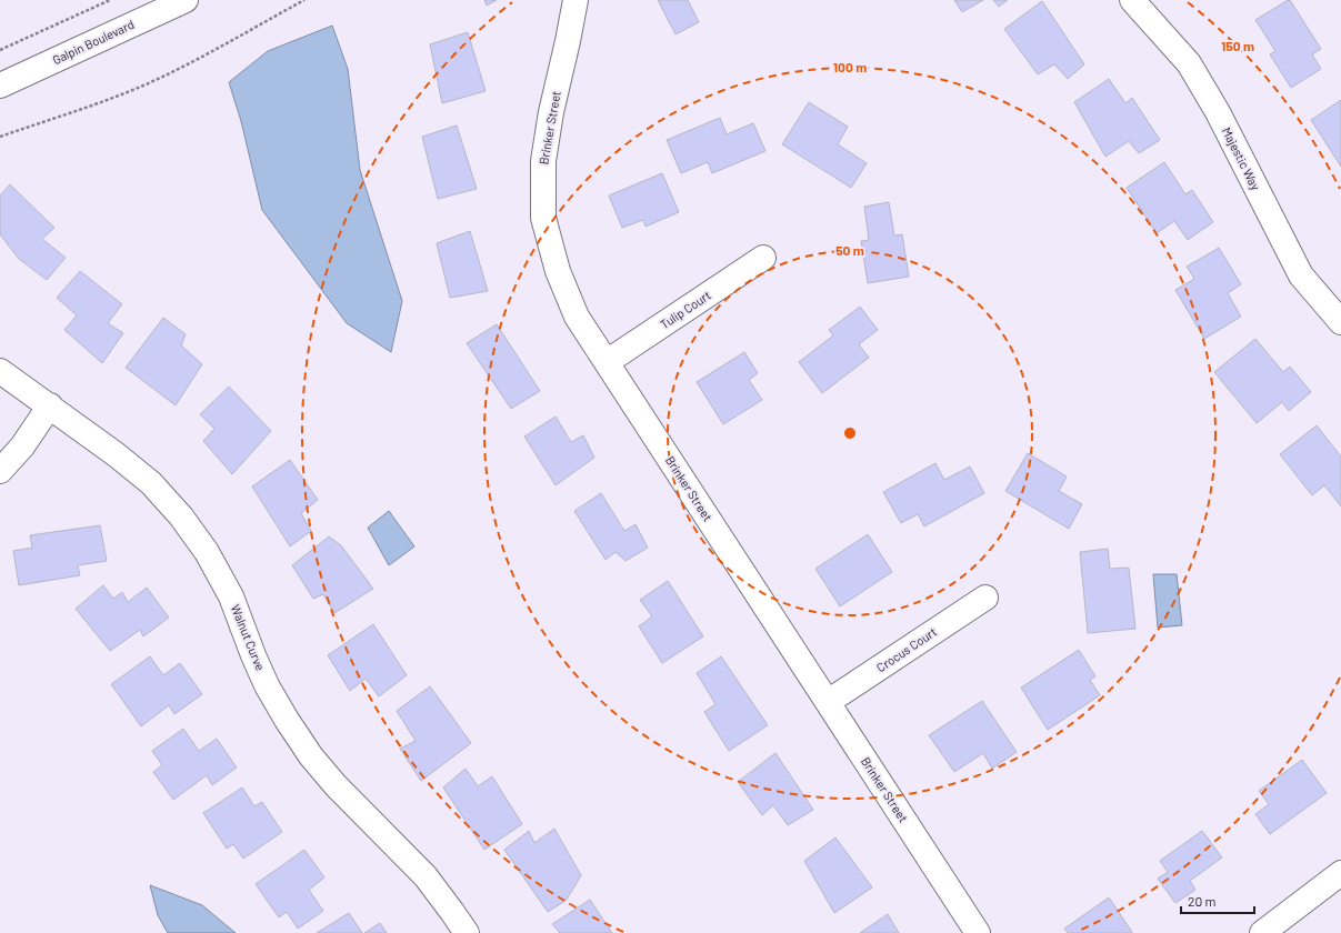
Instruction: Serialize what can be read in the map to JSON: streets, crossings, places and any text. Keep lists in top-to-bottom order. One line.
{"streets":{"street":["Galpin Boulevard","Brinker Street","Majestic Way","Tulip Court","Walnut Curve","Crocus Court"]},"crossings":[["Brinker Street","Tulip Court"],["Brinker Street","Crocus Court"]],"scale_bar":"20 m","rings":["150 m","100 m","50 m"]}
